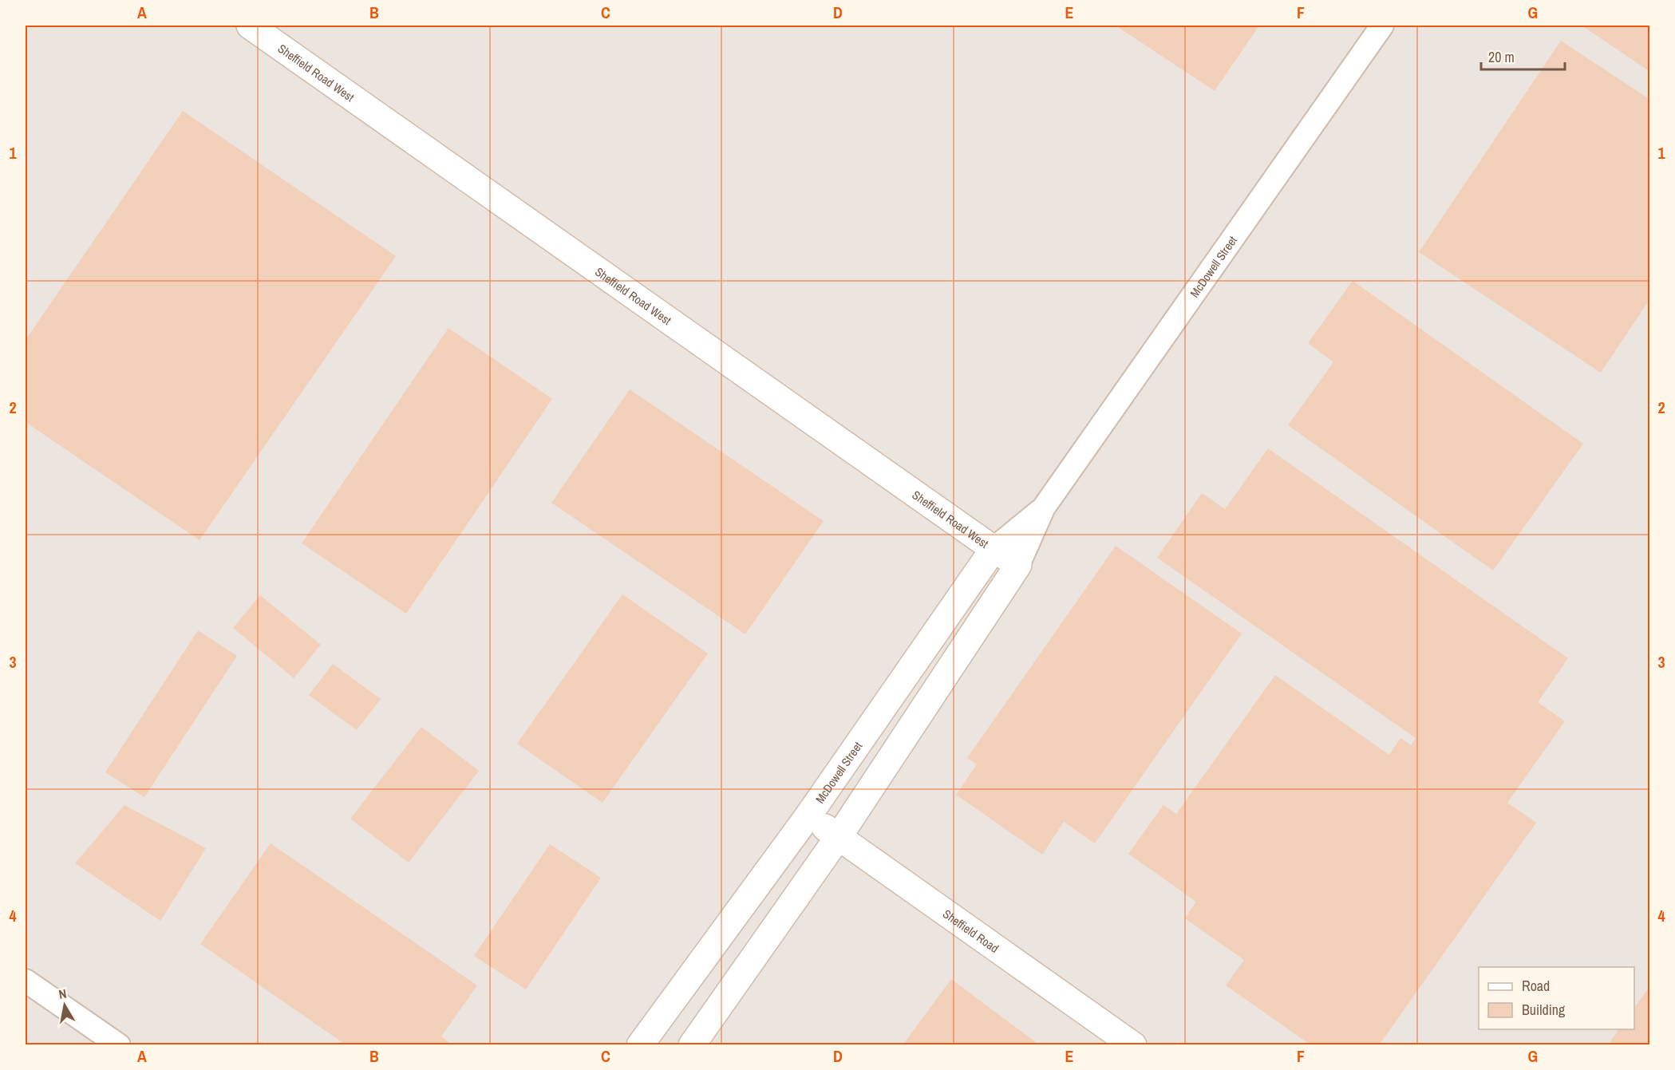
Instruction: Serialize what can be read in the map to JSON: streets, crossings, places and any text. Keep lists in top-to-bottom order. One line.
{"streets":{"street":["Sheffield Road West","McDowell Street","Sheffield Road"]},"crossings":[["Sheffield Road West","McDowell Street"],["McDowell Street","Sheffield Road"]],"legend":["Road","Building"],"scale_bar":"20 m","north":"top","grid":{"columns":["A","B","C","D","E","F","G"],"rows":["1","2","3","4"]}}
